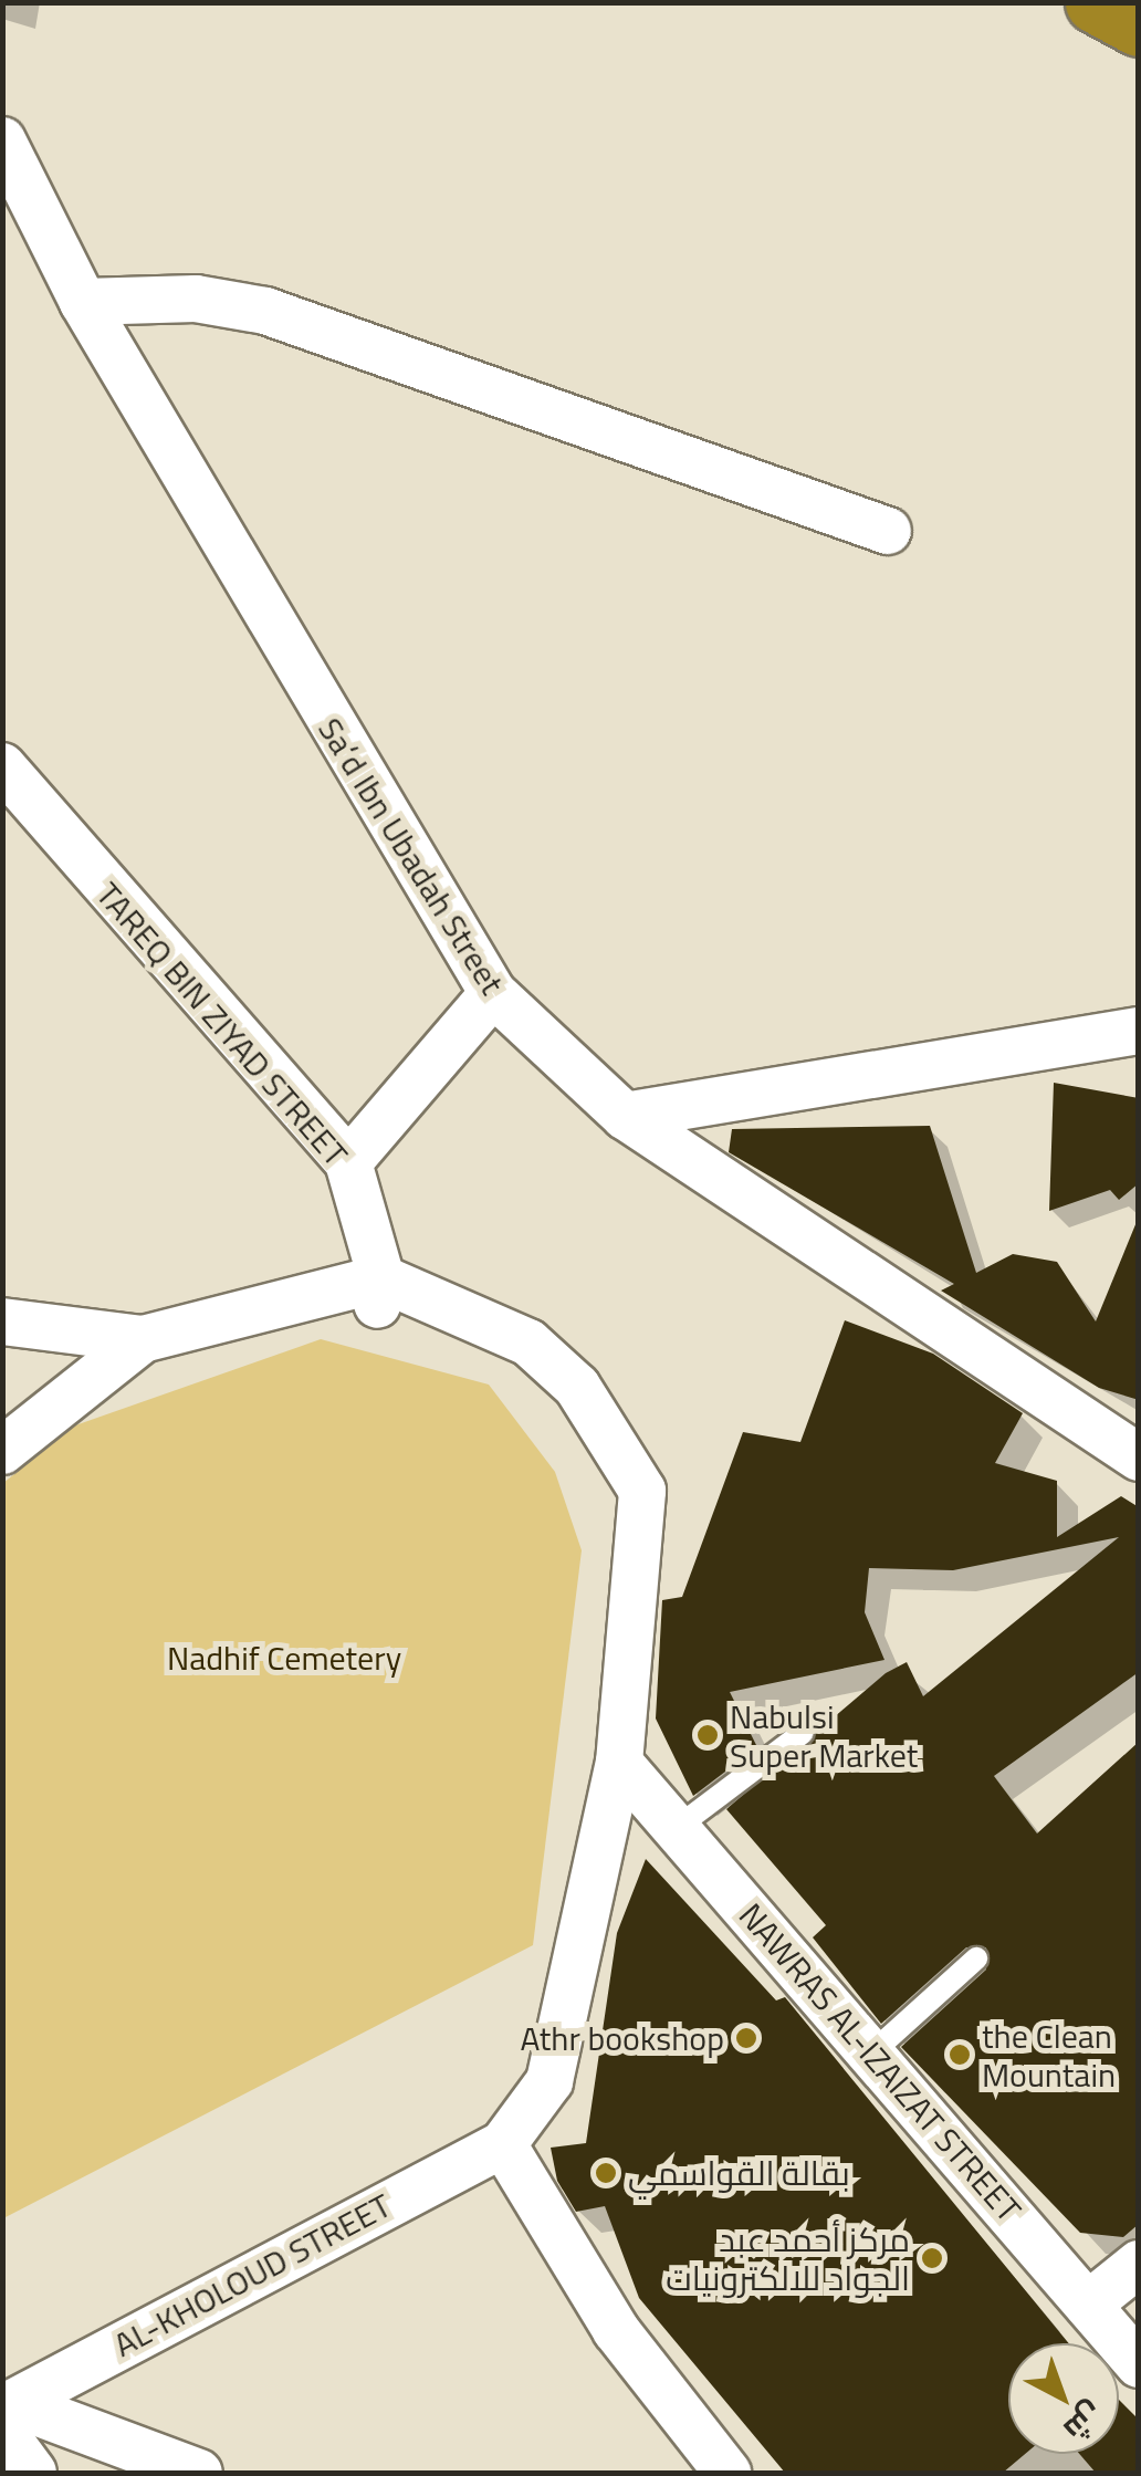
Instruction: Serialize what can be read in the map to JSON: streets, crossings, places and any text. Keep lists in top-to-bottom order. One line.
{"streets":{"street":["Saʻd Ibn Ubadah Street","TAREQ BIN ZIYAD STREET","NAWRAS AL-IZAIZAT STREET","AL-KHOLOUD STREET"]},"parks":["Nadhif Cemetery"],"places":["Nabulsi Super Market","Athr bookshop","the Clean Mountain","بقالة القواسمي","مركز أحمد عبد الجواد للالكترونيات"],"north":"bottom right"}
